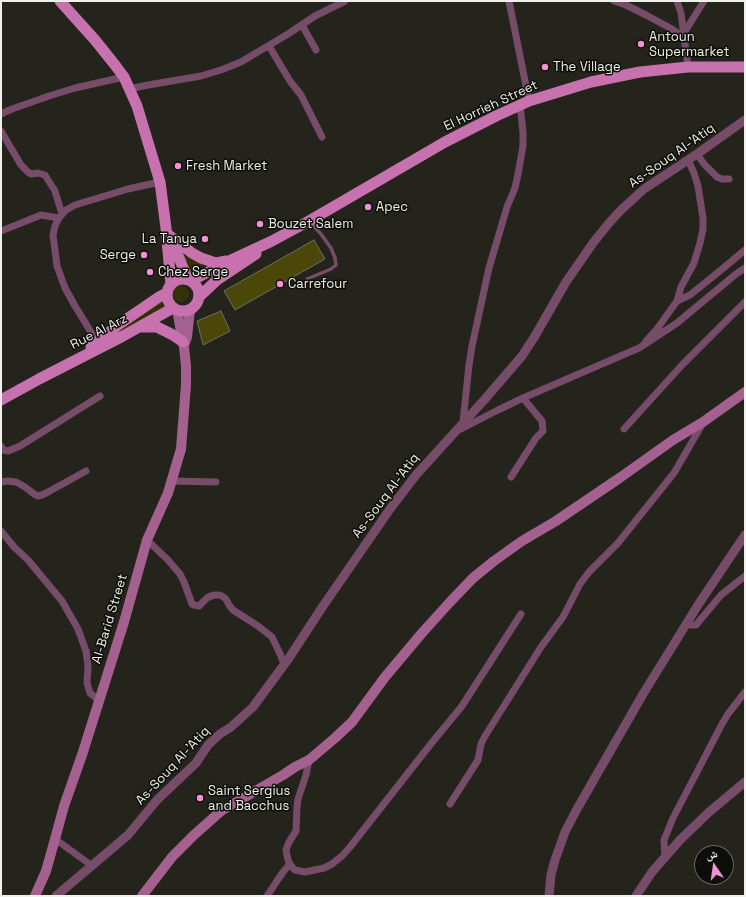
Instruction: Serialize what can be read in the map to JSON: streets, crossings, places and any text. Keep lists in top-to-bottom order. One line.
{"streets":{"main road":["El Horrieh Street","Rue Al Arz","Al-Barid Street"],"street":["As-Souq Al-'Atiq"]},"crossings":[["Rue Al Arz","Al-Barid Street"]],"places":["Antoun Supermarket","The Village","Fresh Market","Apec","Bouzet Salem","La Tanya","Serge","Chez Serge","Carrefour","Saint Sergius and Bacchus"],"north":"top"}
